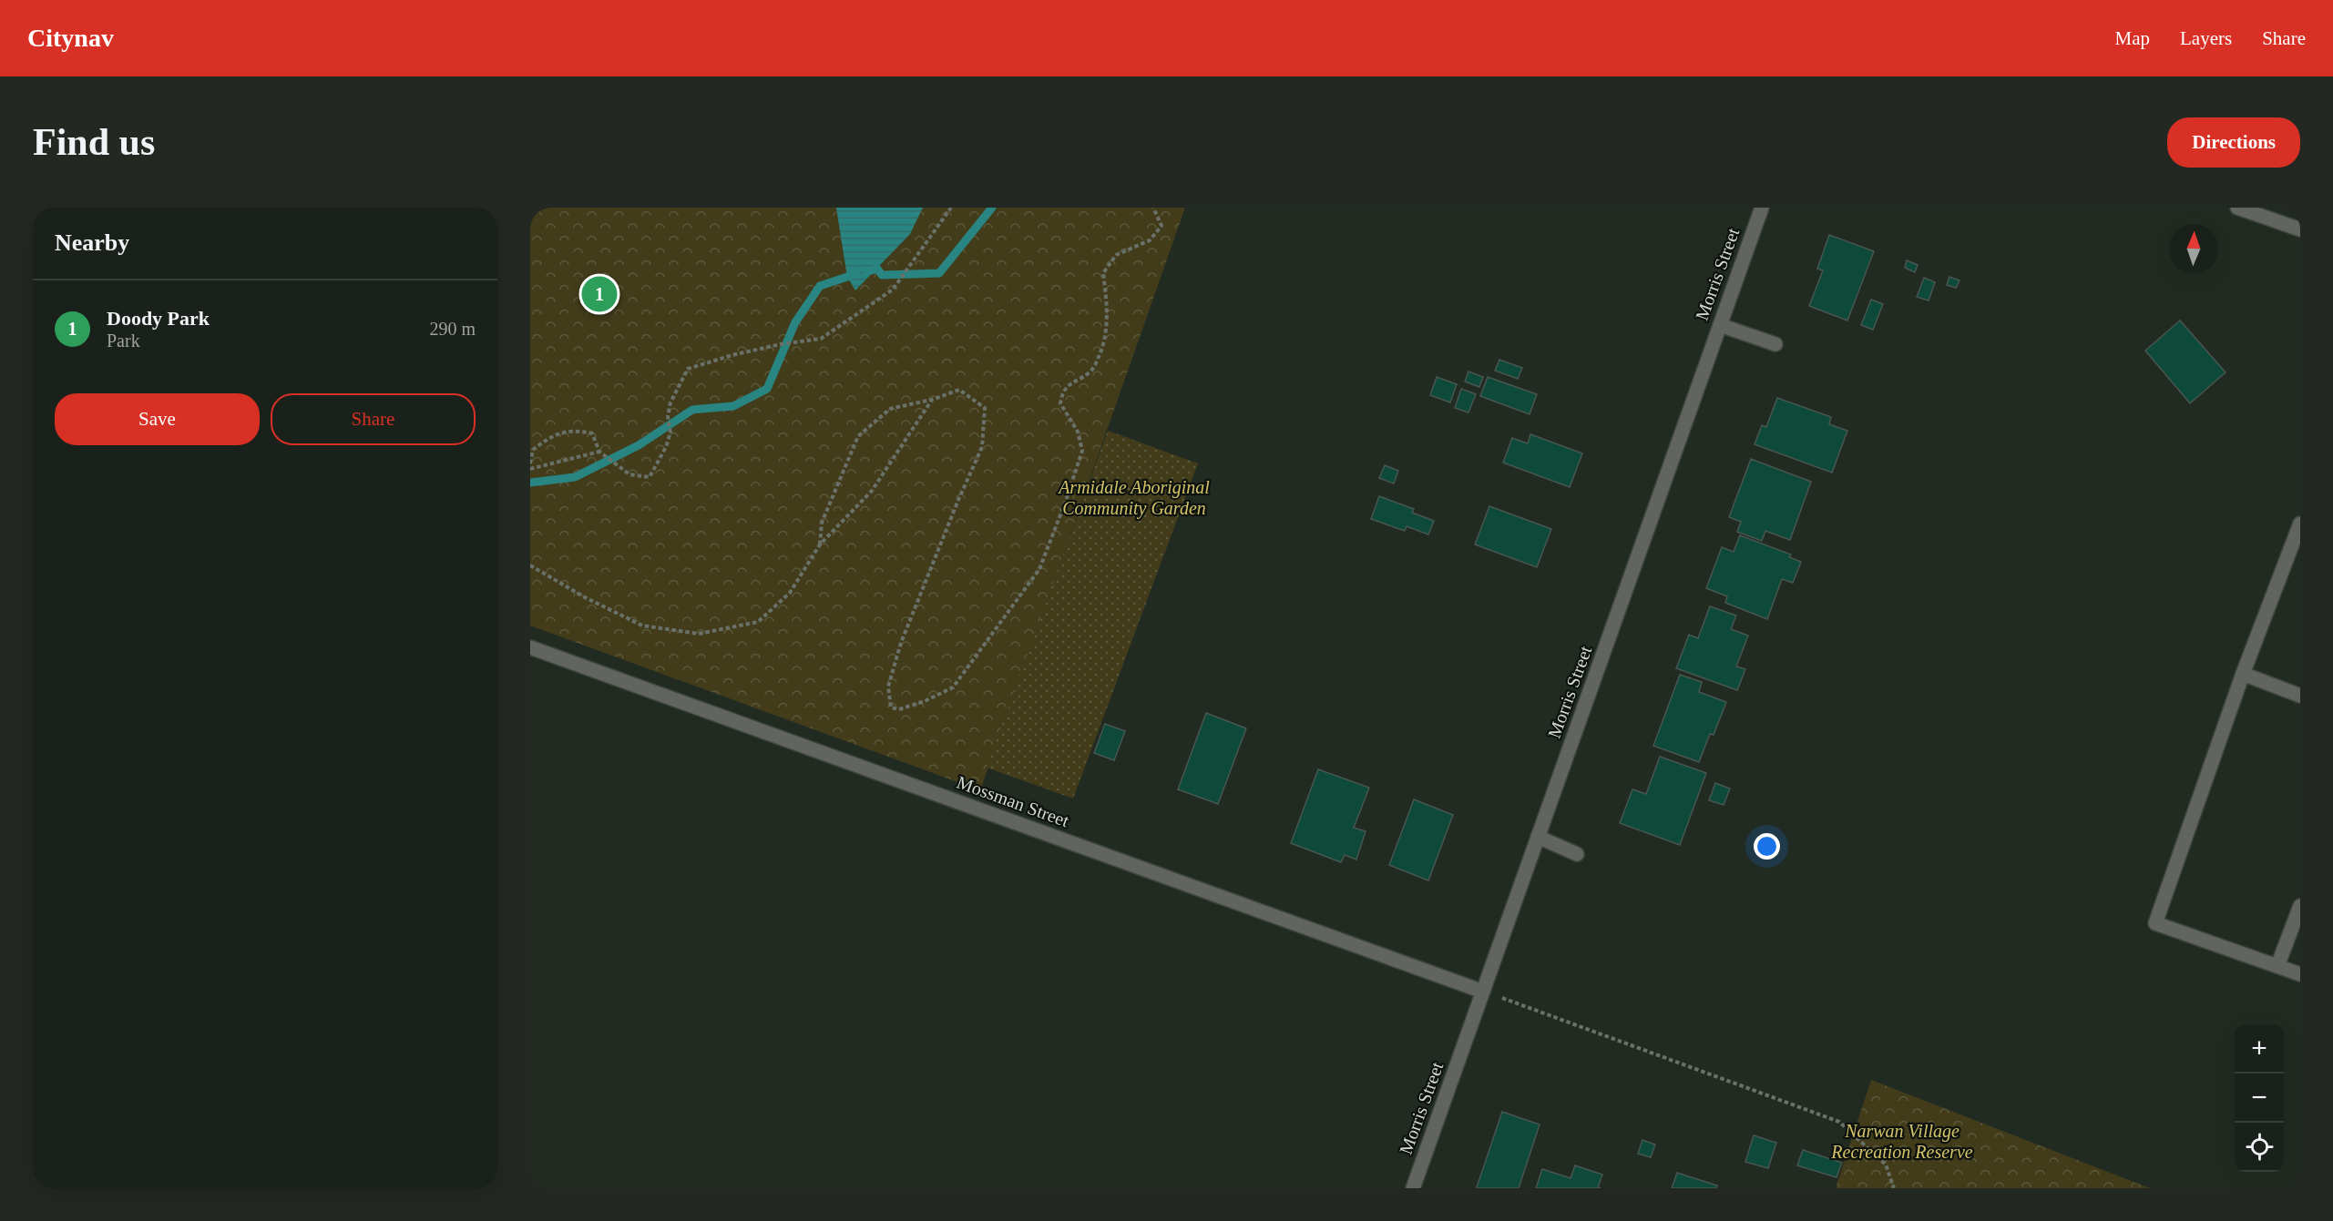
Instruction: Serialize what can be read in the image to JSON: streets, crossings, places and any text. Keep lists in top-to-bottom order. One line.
{"streets":{"street":["Morris Street","Mossman Street"]},"crossings":[["Morris Street","Mossman Street"]],"parks":["Armidale Aboriginal Community Garden","Narwan Village Recreation Reserve"],"north":"top","page":{"header":"Citynav","nav":["Map","Layers","Share"],"buttons":["Directions",["Save","Share"]],"title":"Find us","heading":"Nearby","pins":"1","list":[{"mark":"1","name":"Doody Park","note":"Park","value":"290 m"}],"map_buttons":["+","−"]}}
